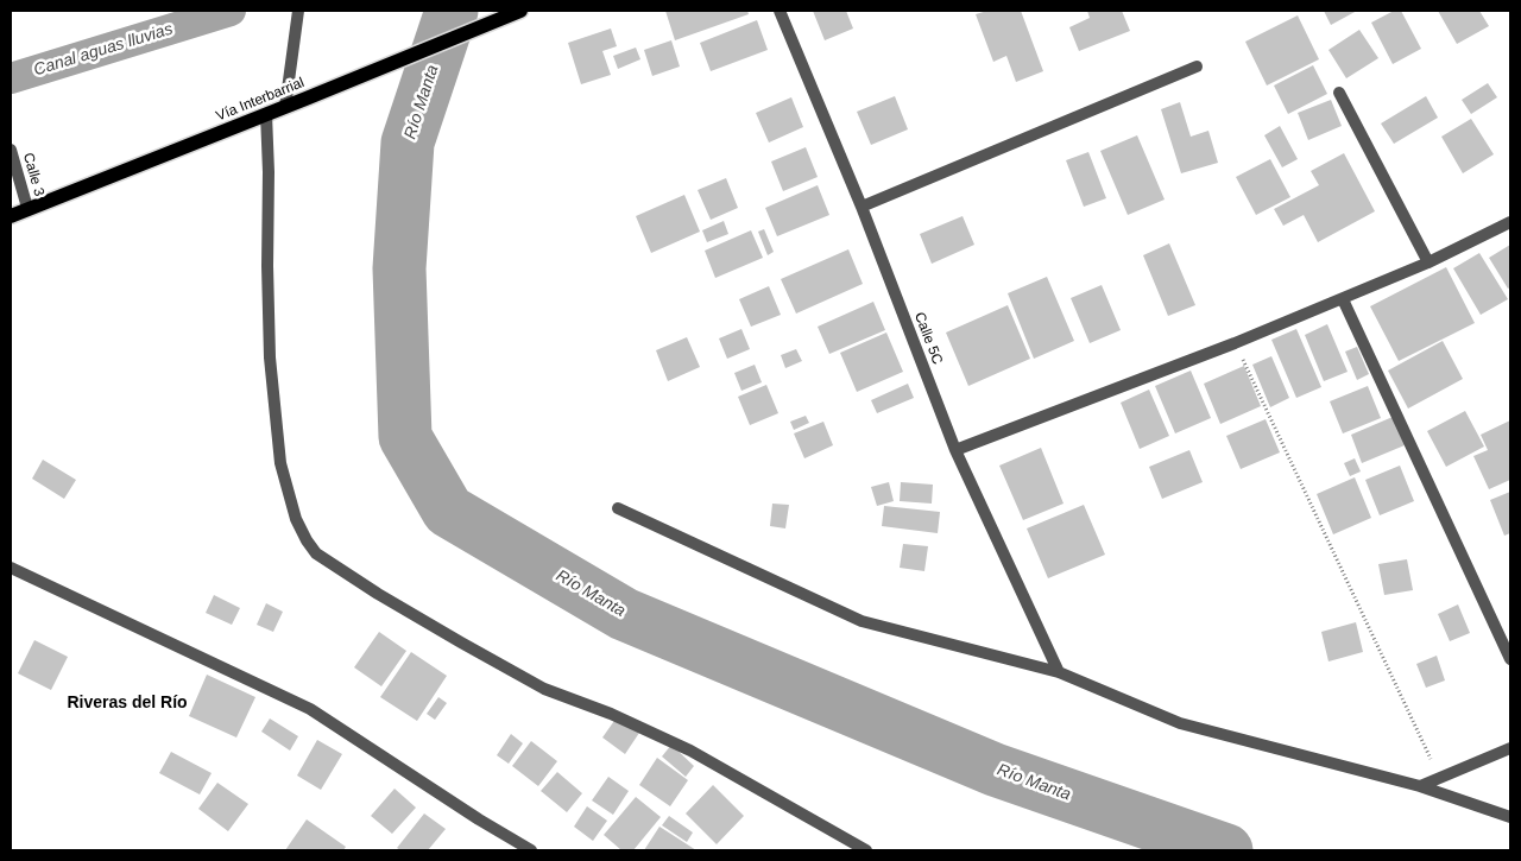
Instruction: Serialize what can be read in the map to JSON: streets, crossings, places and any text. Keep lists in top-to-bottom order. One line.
{"streets":{"main road":["Vía Interbarrial"],"street":["Calle 3","Calle 5C"]},"crossings":[["Vía Interbarrial","Calle 3"]],"districts":["Riveras del Río"],"water":["Canal aguas lluvias","Río Manta"]}
